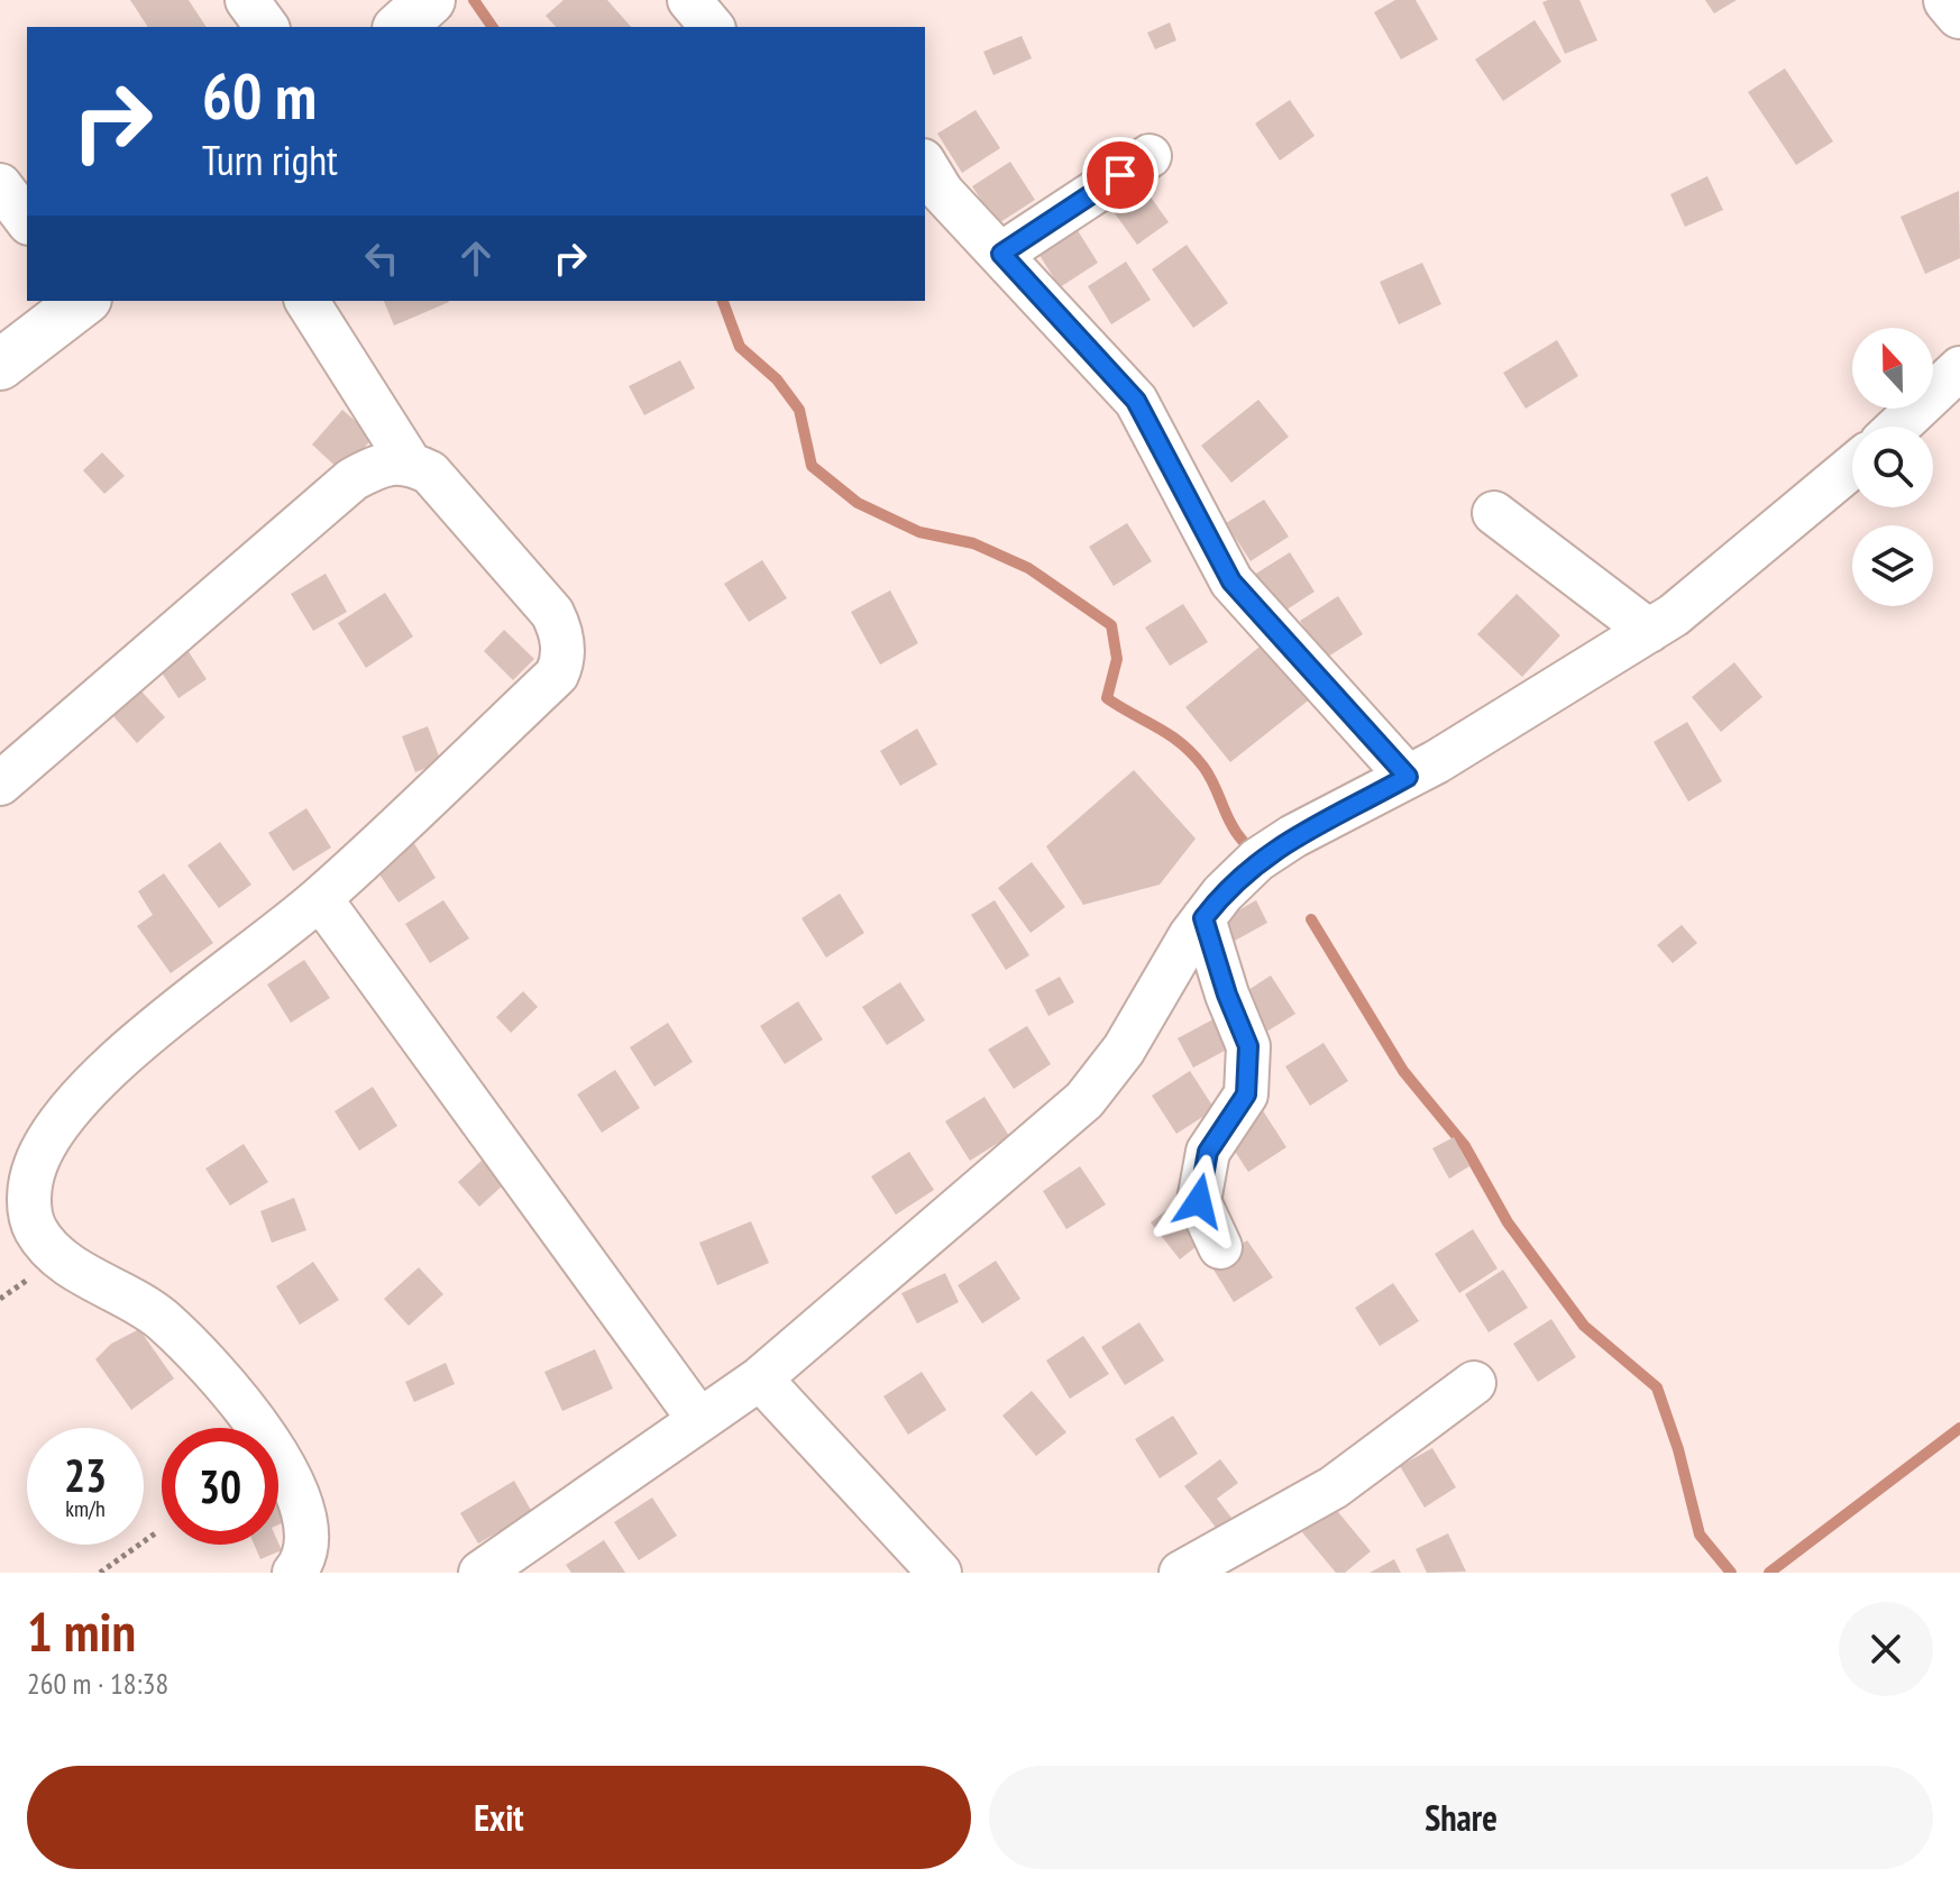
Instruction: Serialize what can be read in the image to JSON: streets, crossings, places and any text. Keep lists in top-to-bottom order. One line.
{"north":"top","page":{"turn":["60 m","Turn right"],"speed":"23 km/h","limit":"30","heading":["1 min","260 m · 18:38"],"buttons":["Exit","Share"]}}
